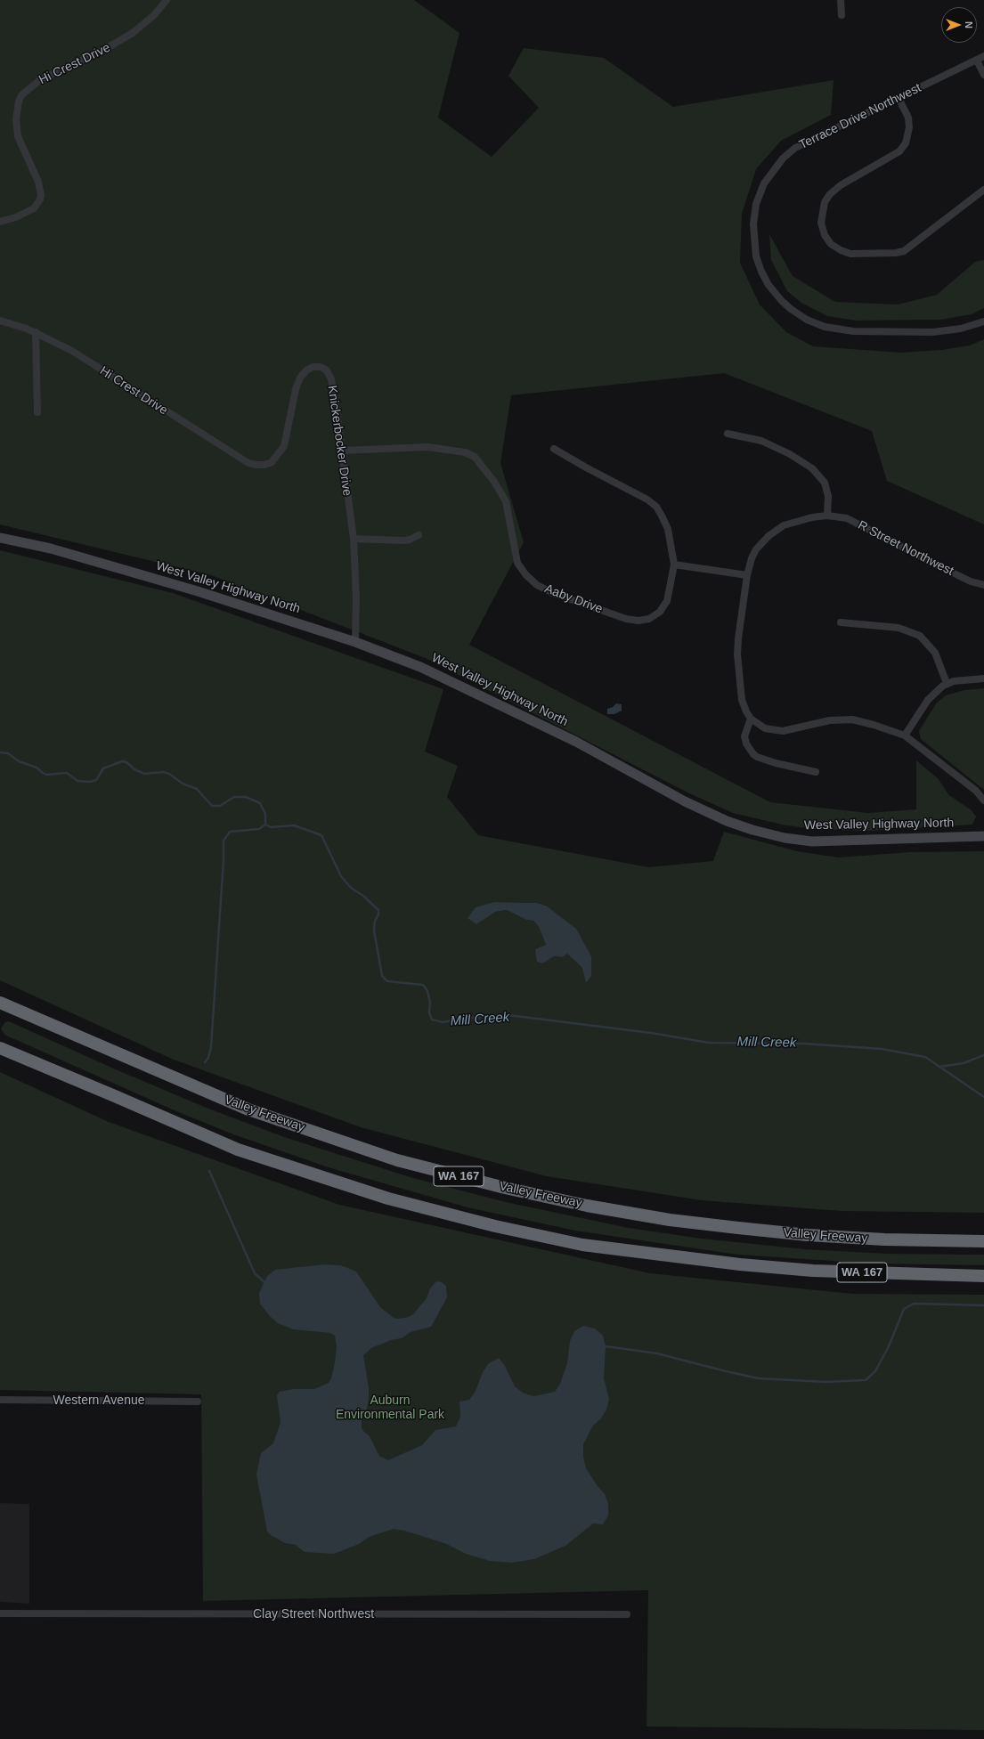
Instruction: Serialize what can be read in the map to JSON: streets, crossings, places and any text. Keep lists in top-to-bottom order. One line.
{"streets":{"highway":["Valley Freeway","WA 167"],"main road":["West Valley Highway North"],"street":["Hi Crest Drive","Terrace Drive Northwest","Knickerbocker Drive","R Street Northwest","Aaby Drive","Western Avenue","Clay Street Northwest"]},"crossings":[["Hi Crest Drive","Knickerbocker Drive"],["Knickerbocker Drive","West Valley Highway North"],["Knickerbocker Drive","Aaby Drive"]],"water":["Mill Creek"],"parks":["Auburn Environmental Park"],"north":"right"}
